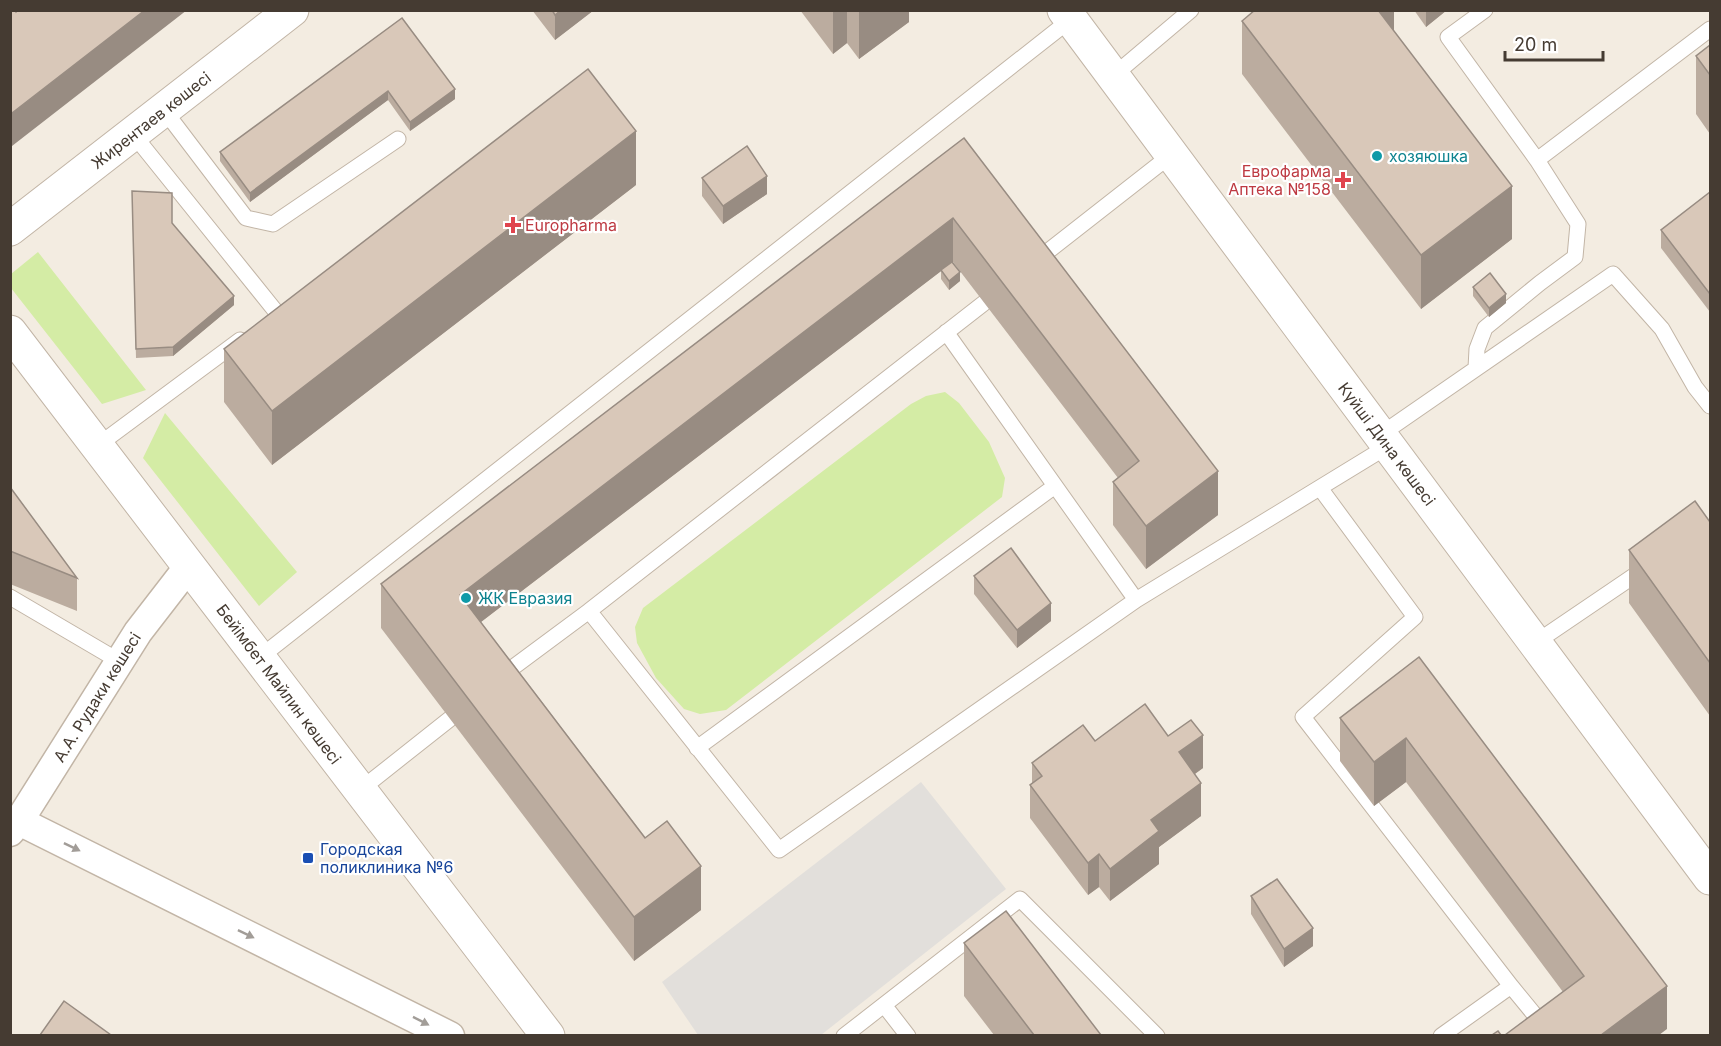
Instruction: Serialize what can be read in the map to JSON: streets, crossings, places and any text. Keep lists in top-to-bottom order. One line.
{"streets":{"street":["Жирентаев көшесі","Күйші Дина көшесі","Бейімбет Майлин көшесі","А.А. Рудаки көшесі"]},"crossings":[["Бейімбет Майлин көшесі","А.А. Рудаки көшесі"]],"places":{"other":["хозяюшка","ЖК Евразия"],"health":["Еврофарма Аптека №158","Europharma"],"transit":["Городская поликлиника №6"]},"scale_bar":"20 m"}
